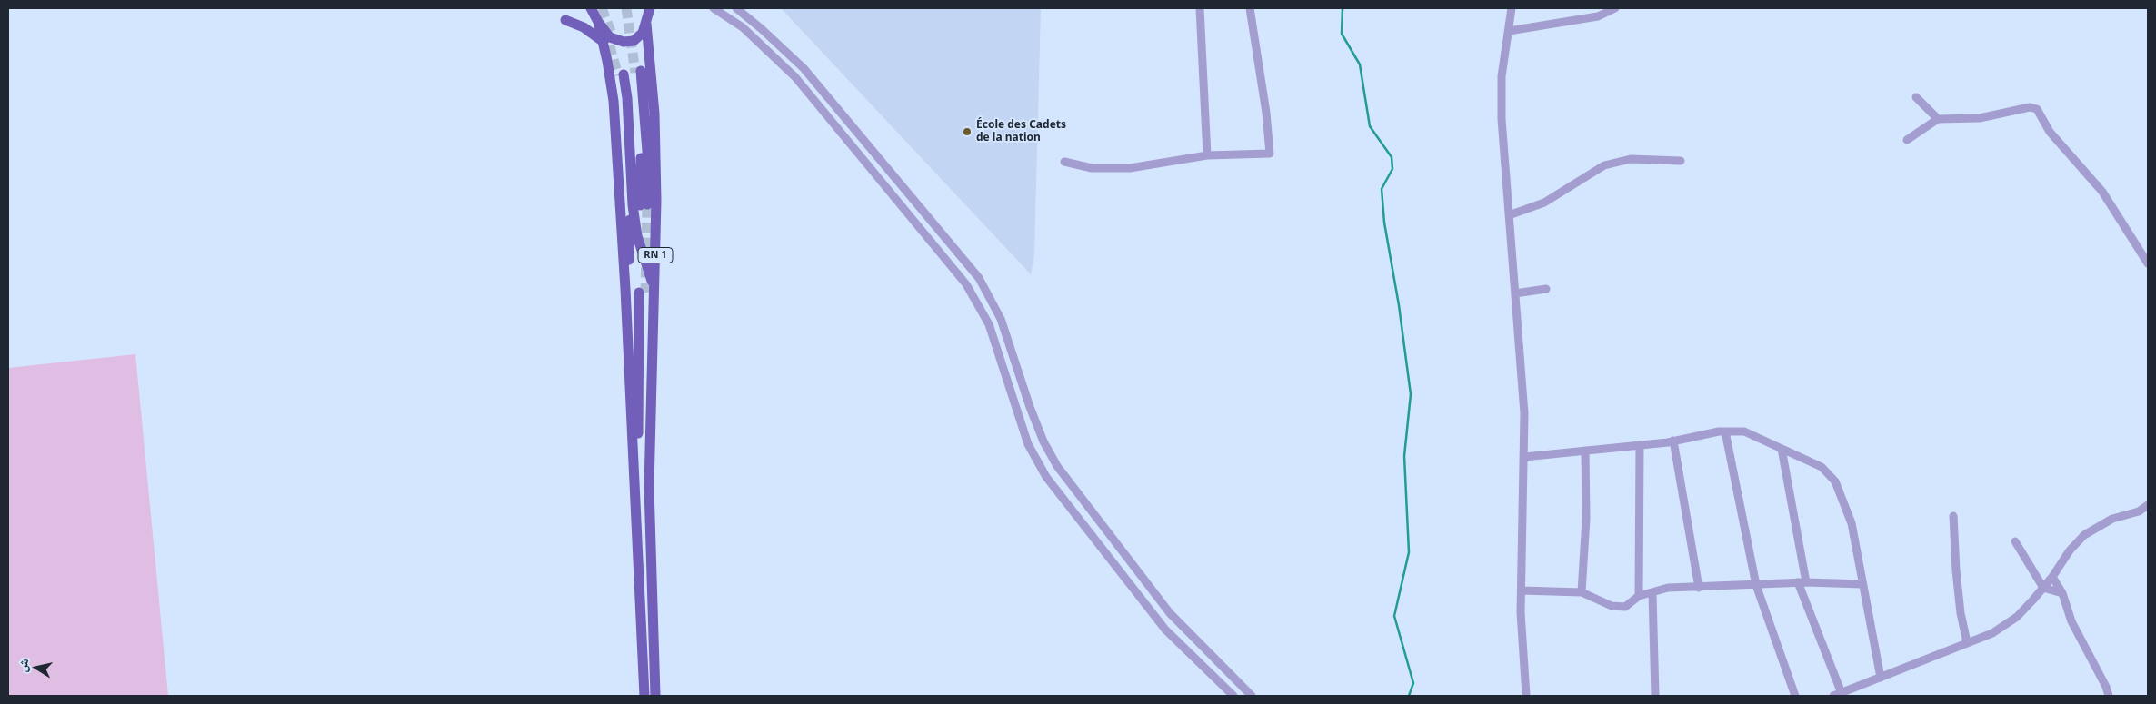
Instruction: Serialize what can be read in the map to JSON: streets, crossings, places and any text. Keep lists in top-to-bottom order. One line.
{"streets":{"main road":["RN 1"]},"places":["École des Cadets de la nation"],"north":"left"}
